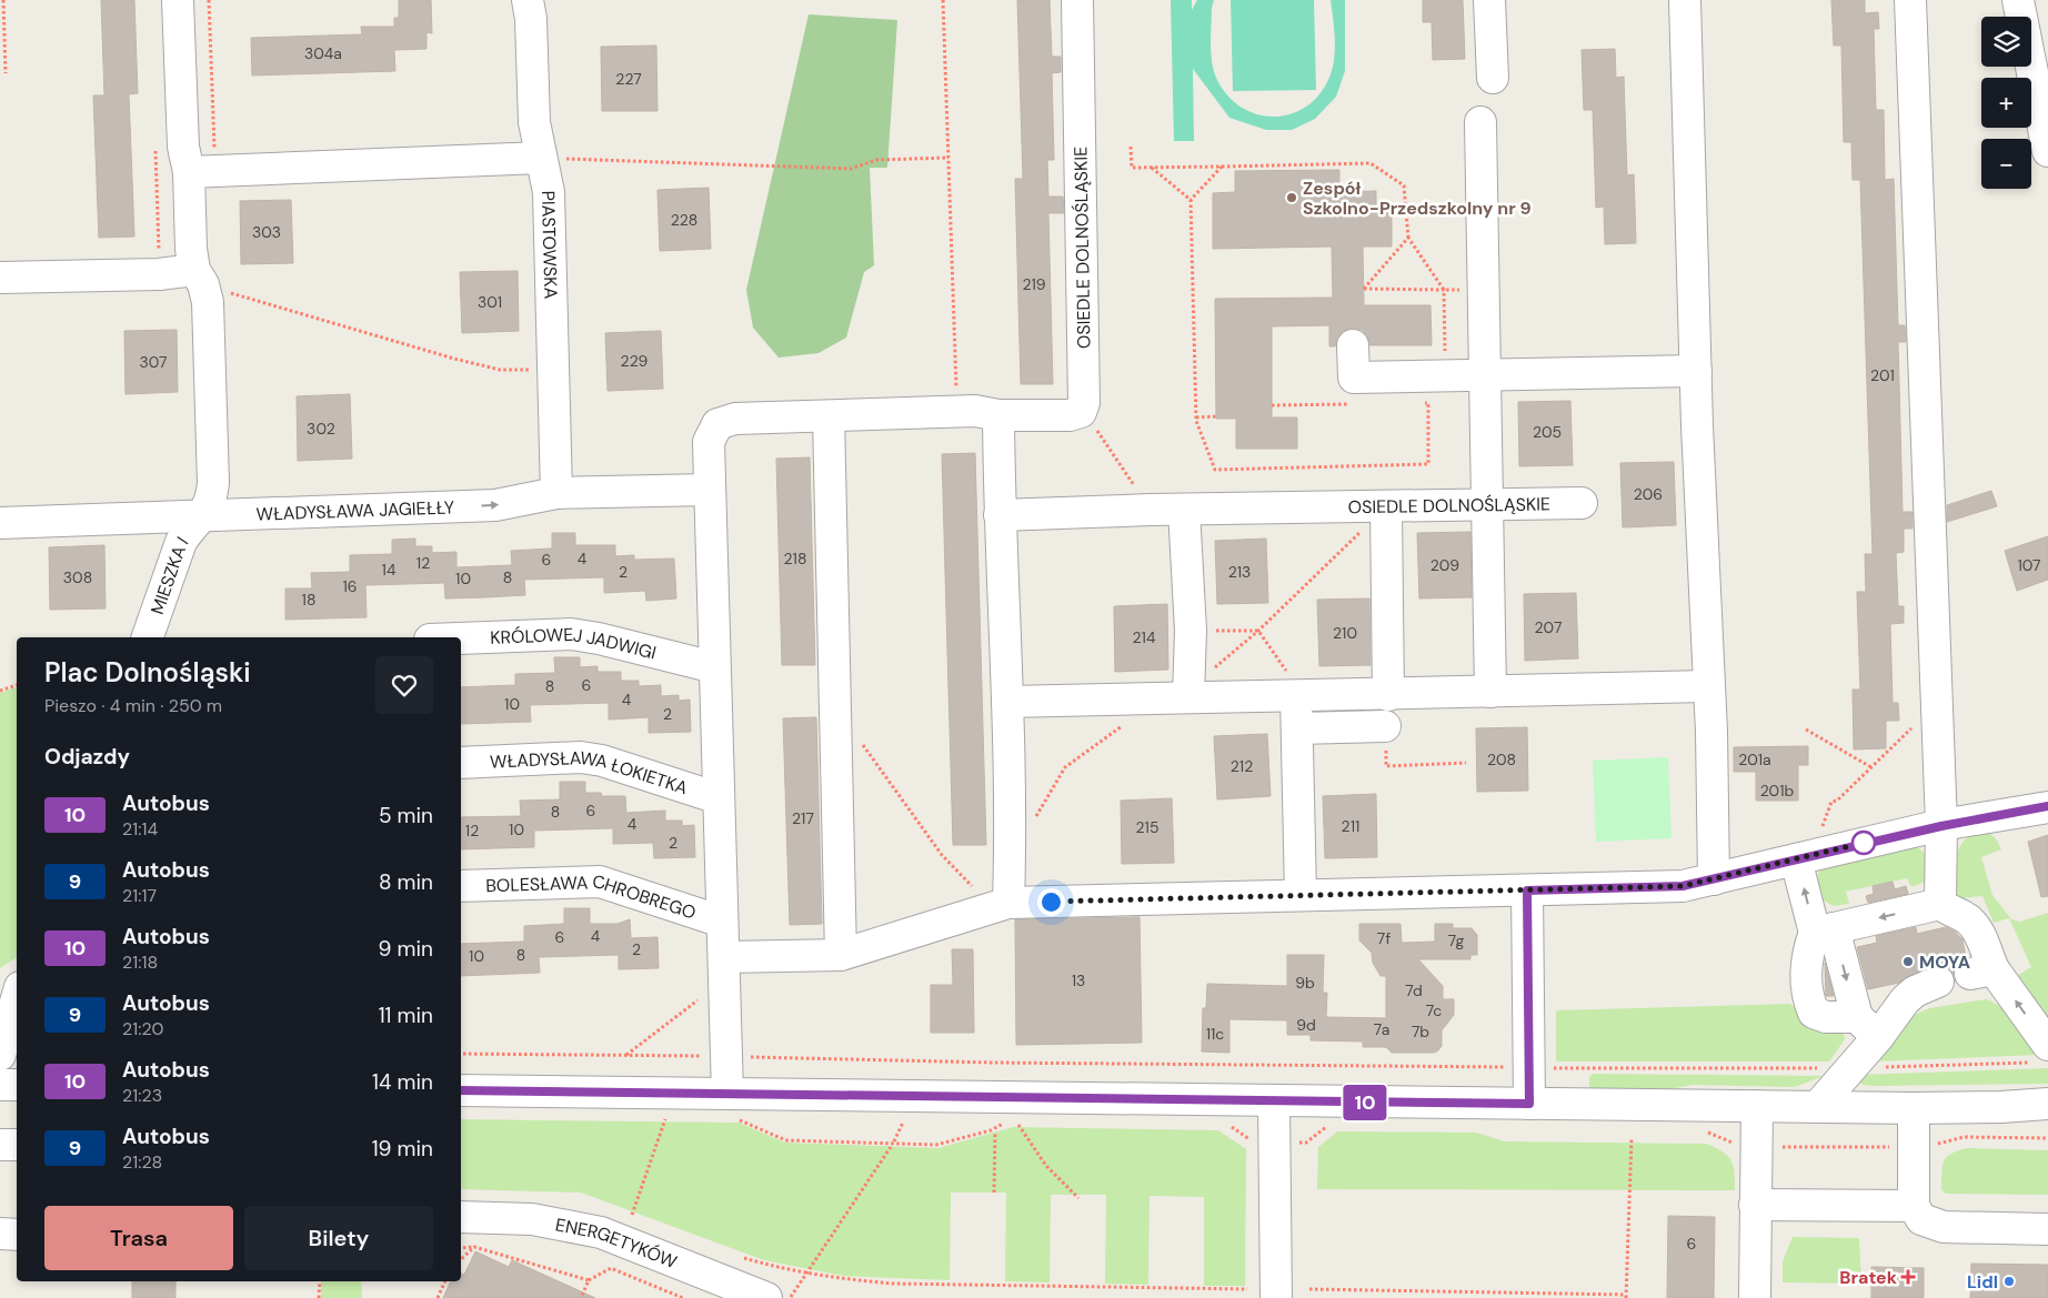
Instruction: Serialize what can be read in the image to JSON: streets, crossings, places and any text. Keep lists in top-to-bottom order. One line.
{"streets":{"street":["PIASTOWSKA","OSIEDLE DOLNOŚLĄSKIE","WŁADYSŁAWA JAGIEŁŁY","MIESZKA I","KRÓLOWEJ JADWIGI","WŁADYSŁAWA ŁOKIETKA","BOLESŁAWA CHROBREGO","ENERGETYKÓW"]},"crossings":[["PIASTOWSKA","WŁADYSŁAWA JAGIEŁŁY"],["WŁADYSŁAWA JAGIEŁŁY","MIESZKA I"]],"one_way":["WŁADYSŁAWA JAGIEŁŁY"],"places":{"other":["Zespół Szkolno-Przedszkolny nr 9","MOYA","Lidl"],"health":["Bratek"]},"lines":["bus line 10"],"house_numbers":["304a","227","228","303","219","301","229","307","201","302","205","206","4","218","6","12","209","107","14","2","213","308","8","10","16","18","207","210","214","6","8","4","10","2","208","201a","212","201b","6","8","217","4","211","215","10","12","2","4","6","7f","7g","2","8","10","13","9b","7d","7c","9d","7a","7b","11c","6"],"page":{"on_map":"10","map_buttons":["+","−"],"heading":[["Plac Dolnośląski","Pieszo · 4 min · 250 m"],"Odjazdy"],"list":[{"mark":"10","name":"Autobus","note":"21:14","value":"5 min"},{"mark":"9","name":"Autobus","note":"21:17","value":"8 min"},{"mark":"10","name":"Autobus","note":"21:18","value":"9 min"},{"mark":"9","name":"Autobus","note":"21:20","value":"11 min"},{"mark":"10","name":"Autobus","note":"21:23","value":"14 min"},{"mark":"9","name":"Autobus","note":"21:28","value":"19 min"}],"buttons":["Trasa","Bilety"]}}
